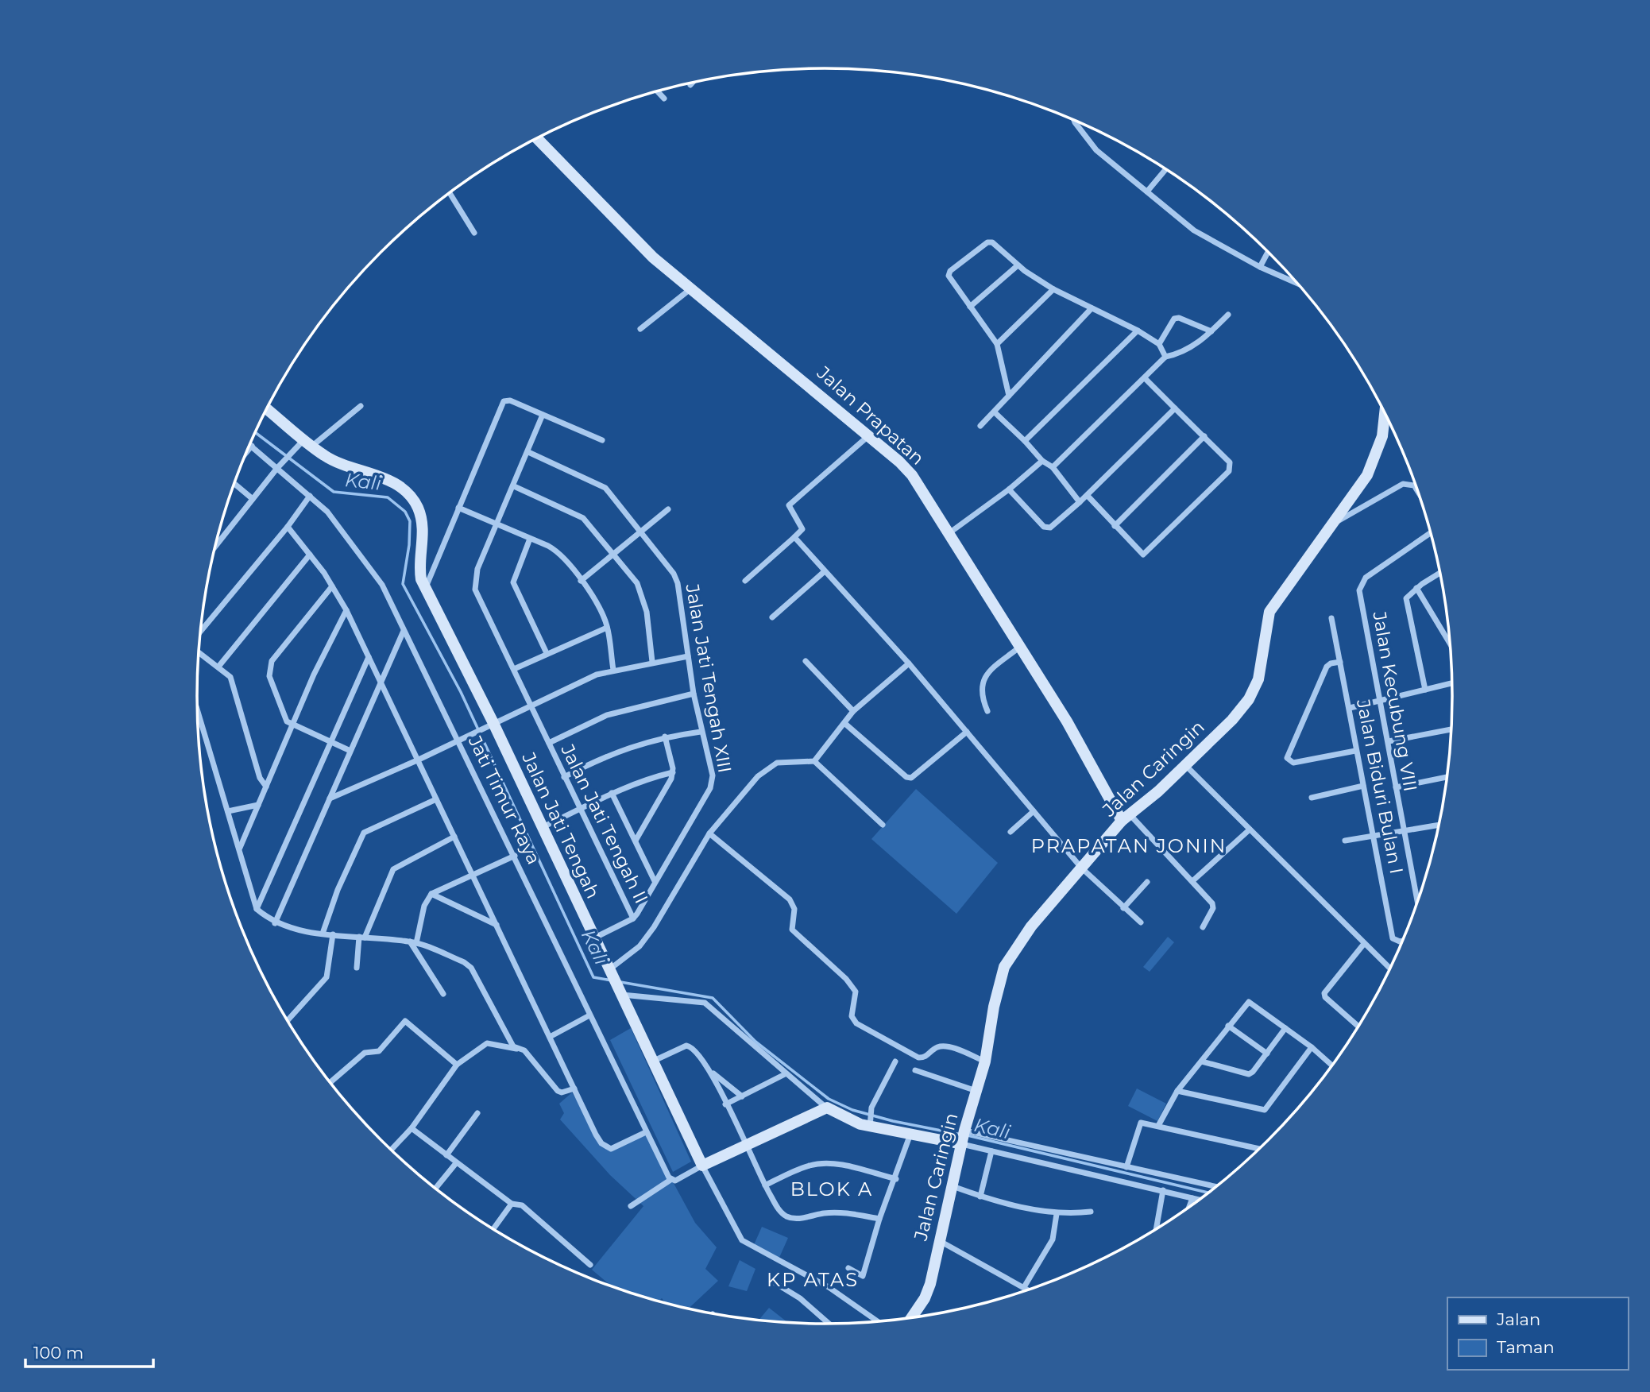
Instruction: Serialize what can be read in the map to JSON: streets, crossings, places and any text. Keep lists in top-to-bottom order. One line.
{"streets":{"main road":["Jalan Prapatan","Jalan Caringin","Jalan Jati Tengah"],"street":["Jalan Jati Tengah XIII","Jalan Kecubung VIII","Jalan Biduri Bulan I","Jati Timur Raya","Jalan Jati Tengah II"]},"crossings":[["Jalan Prapatan","Jalan Caringin"],["Jalan Jati Tengah XIII","Jalan Jati Tengah II"]],"districts":["PRAPATAN JONIN","BLOK A","KP ATAS"],"water":["Kali"],"legend":["Jalan","Taman"],"scale_bar":"100 m"}
